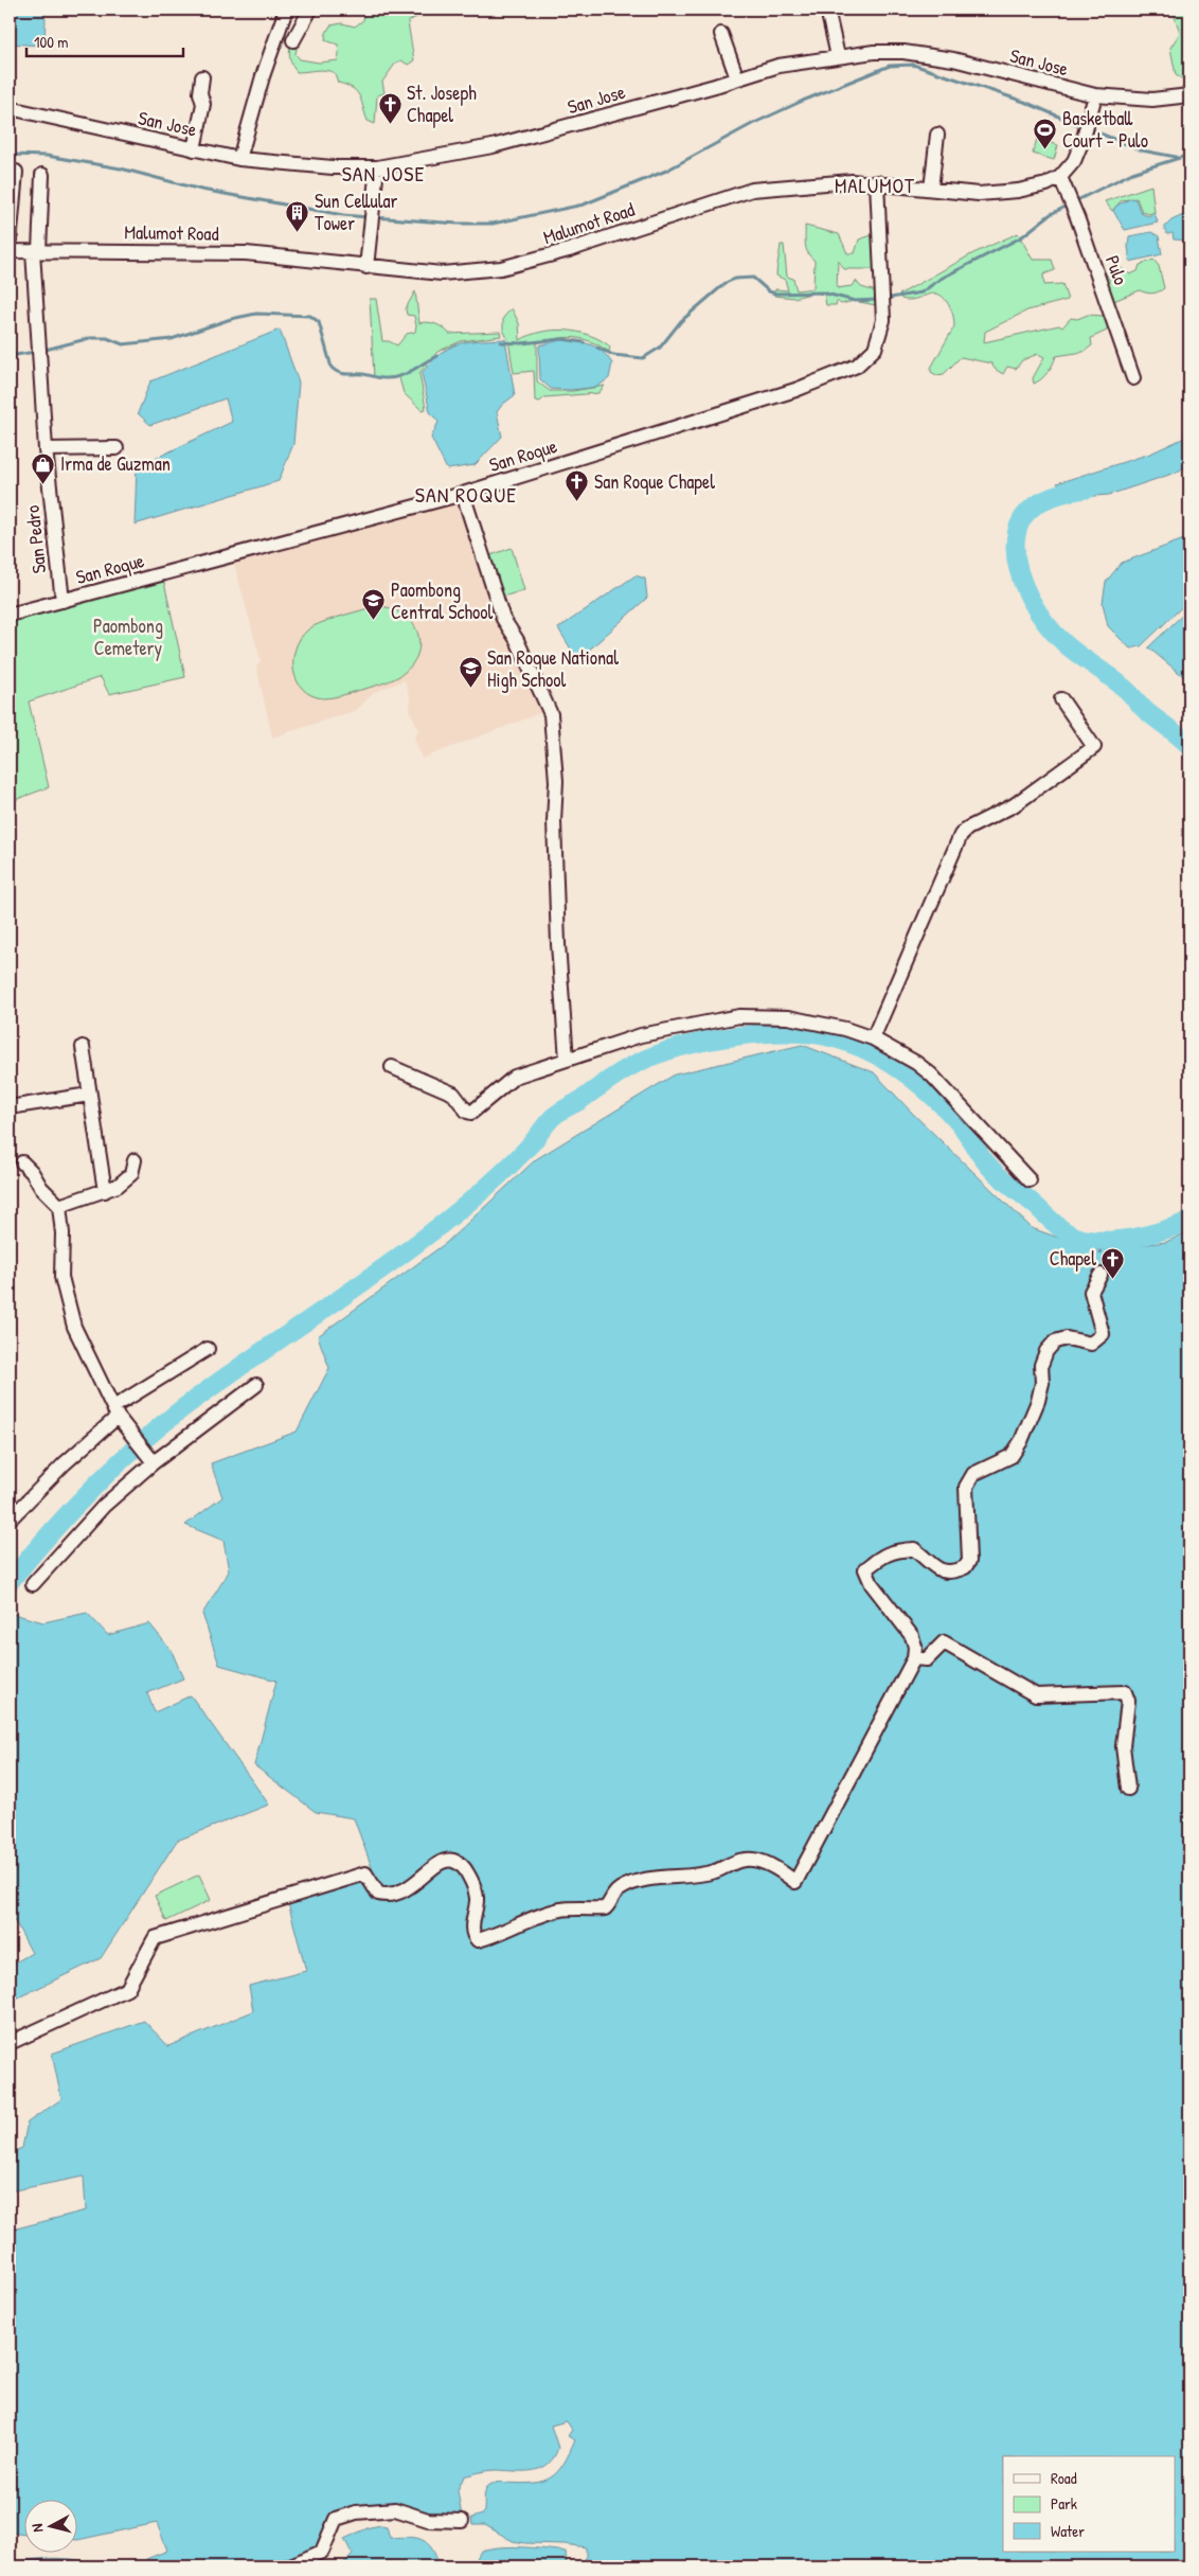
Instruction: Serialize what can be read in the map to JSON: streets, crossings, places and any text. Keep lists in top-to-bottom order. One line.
{"streets":{"street":["San Jose","Malumot Road","Pulo","San Roque","San Pedro"]},"crossings":[["San Jose","Malumot Road"],["Malumot Road","Pulo"],["Malumot Road","San Roque"],["Malumot Road","San Pedro"],["San Roque","San Pedro"]],"districts":["SAN JOSE","MALUMOT","SAN ROQUE"],"parks":["Paombong Cemetery"],"places":{"church":["St. Joseph Chapel","San Roque Chapel","Chapel"],"sports":["Basketball Court - Pulo"],"building":["Sun Cellular Tower"],"shop":["Irma de Guzman"],"school or university":["Paombong Central School","San Roque National High School"]},"legend":["Road","Park","Water"],"scale_bar":"100 m","north":"left"}
